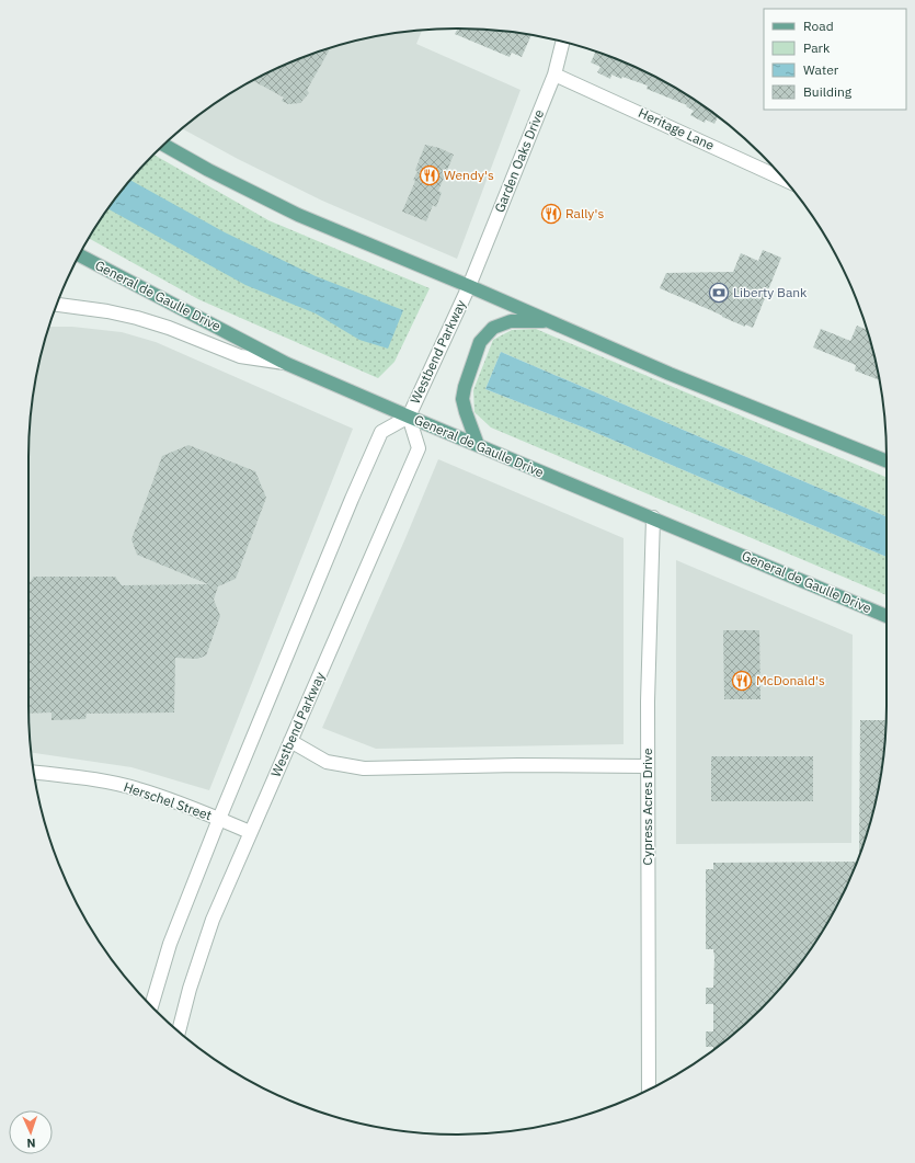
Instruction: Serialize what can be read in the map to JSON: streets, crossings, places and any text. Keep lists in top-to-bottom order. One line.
{"streets":{"main road":["General de Gaulle Drive"],"street":["Heritage Lane","Garden Oaks Drive","Westbend Parkway","Herschel Street","Cypress Acres Drive"]},"crossings":[["Heritage Lane","Garden Oaks Drive"],["Garden Oaks Drive","Westbend Parkway"],["General de Gaulle Drive","Westbend Parkway"],["General de Gaulle Drive","Cypress Acres Drive"],["Westbend Parkway","Herschel Street"]],"places":{"restaurant":["Wendy's","Rally's","McDonald's"],"bank":["Liberty Bank"]},"legend":["Road","Park","Water","Building"],"north":"bottom"}
